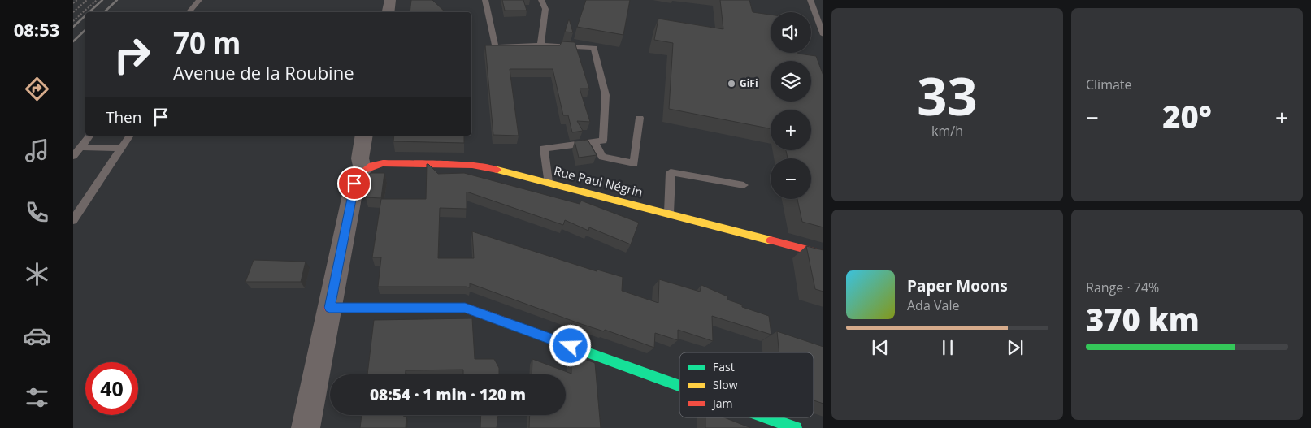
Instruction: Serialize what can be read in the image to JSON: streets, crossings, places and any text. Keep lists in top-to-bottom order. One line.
{"streets":{"street":["Rue Paul Négrin"]},"places":["GiFi"],"legend":["Fast","Slow","Jam"],"page":{"tabs":"08:53","tile":[["33","km/h"],"Climate",["Range · 74%","370 km"]],"map_buttons":["+","−"],"turn":["70 m","Avenue de la Roubine"],"then":"Then","heat":["−","20°","+"],"song":["Paper Moons","Ada Vale"],"limit":"40","trip":"08:54 · 1 min · 120 m"}}
